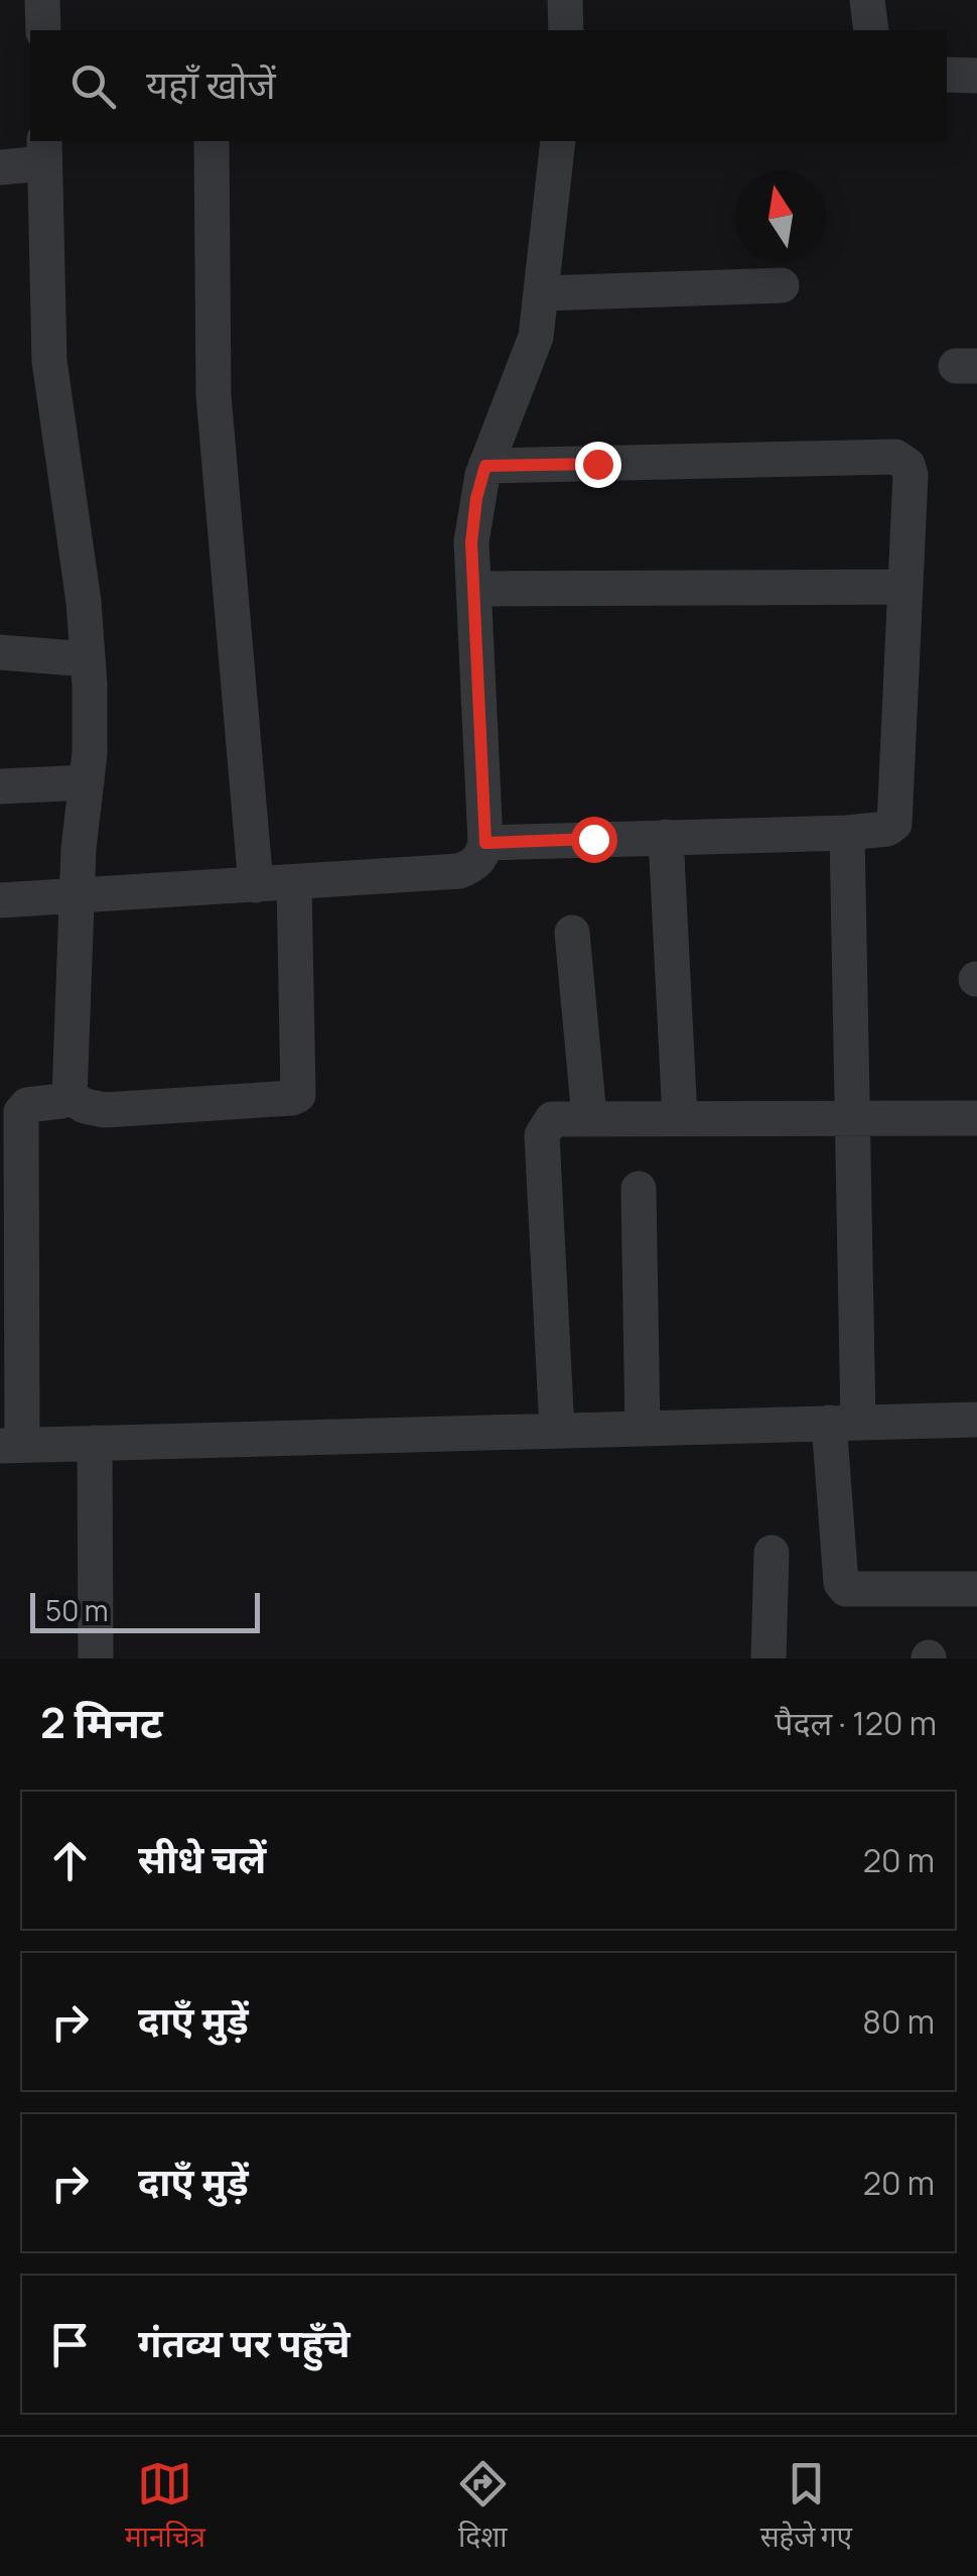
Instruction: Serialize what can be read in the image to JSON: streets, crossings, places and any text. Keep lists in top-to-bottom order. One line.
{"scale_bar":"50 m","north":"top","page":{"search":"यहाँ खोजें","scale":"50 m","heading":["2 मिनट","पैदल · 120 m"],"list":[["सीधे चलें","20 m"],["दाएँ मुड़ें","80 m"],["दाएँ मुड़ें","20 m"],"गंतव्य पर पहुँचे"],"nav":["मानचित्र","दिशा","सहेजे गए"]}}
